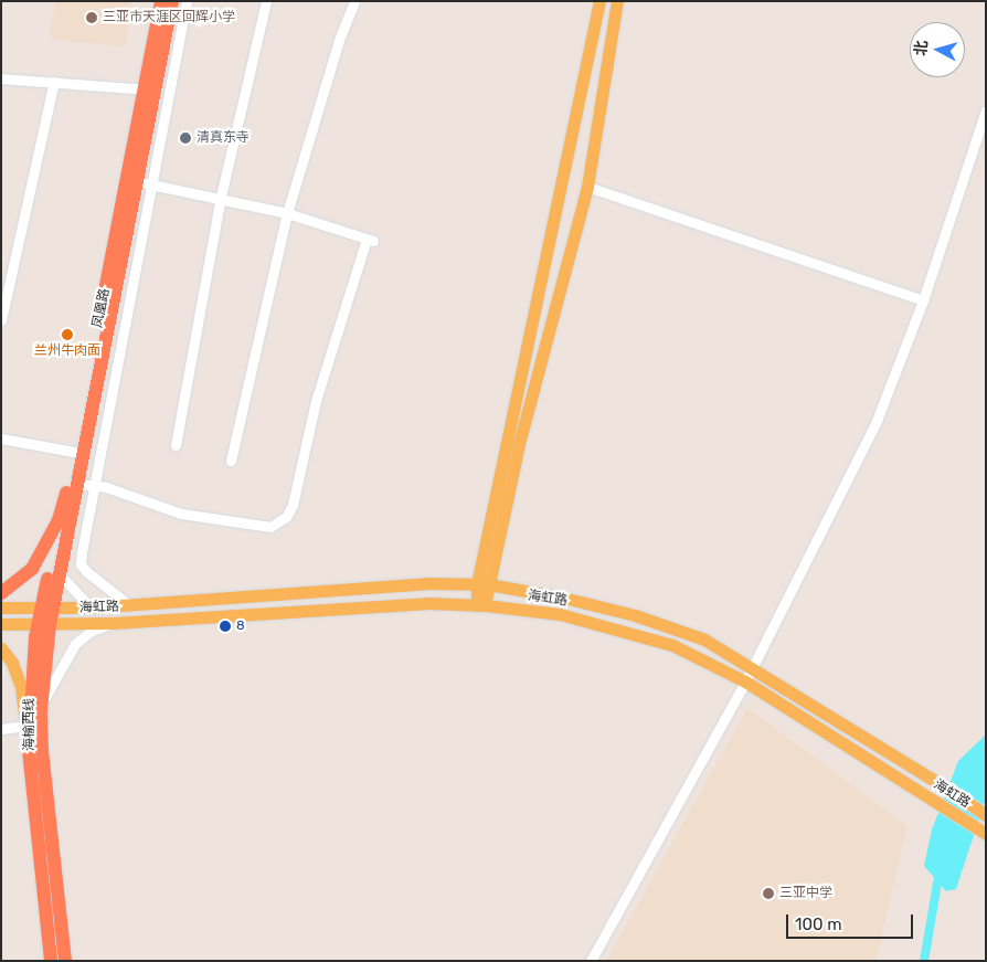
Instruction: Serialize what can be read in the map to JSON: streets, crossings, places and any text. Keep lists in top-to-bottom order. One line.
{"streets":{"highway":["凤凰路","海榆西线"],"main road":["海虹路"]},"crossings":[["凤凰路","海虹路"],["凤凰路","海榆西线"],["海虹路","海榆西线"]],"places":["三亚市天涯区回辉小学","清真东寺","兰州牛肉面","8","三亚中学"],"scale_bar":"100 m","north":"left"}
